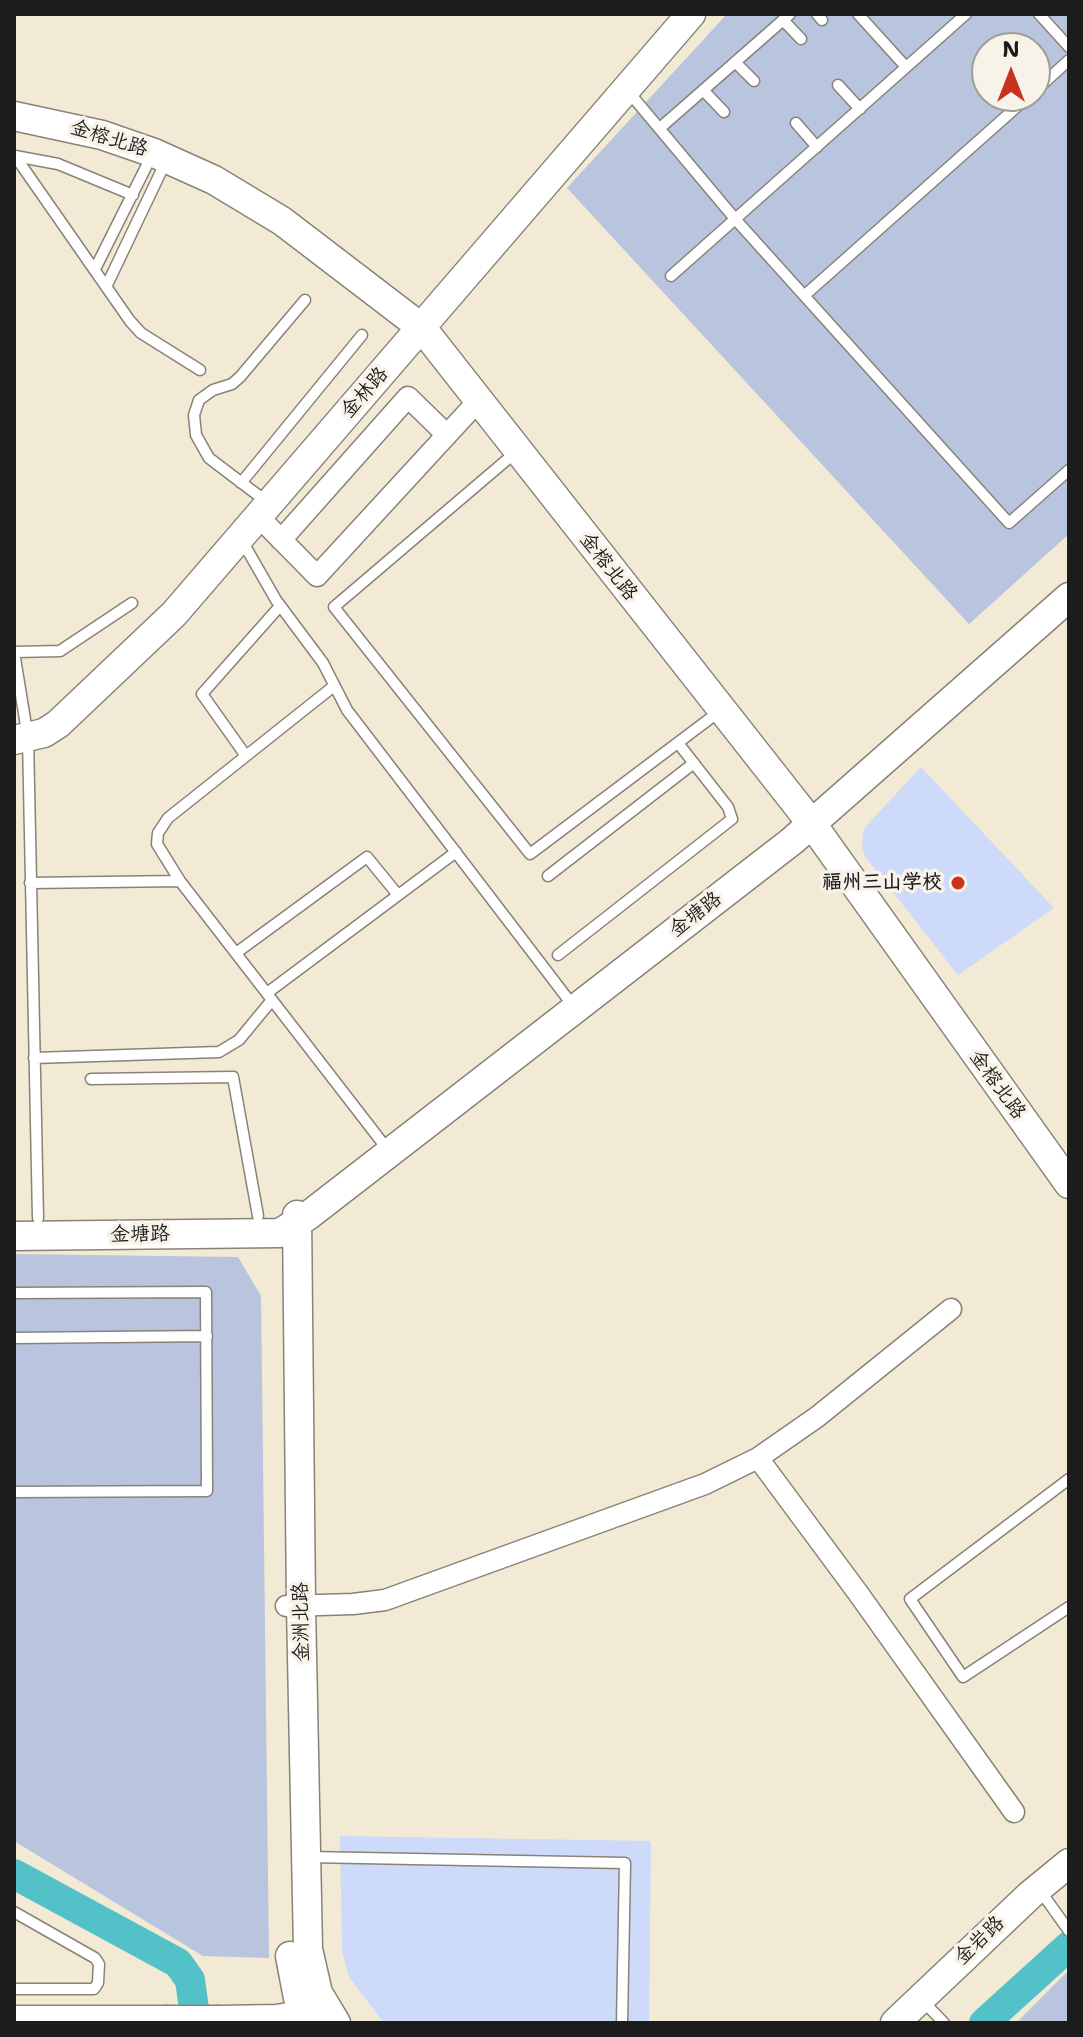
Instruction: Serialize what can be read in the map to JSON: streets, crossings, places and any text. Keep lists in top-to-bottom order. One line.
{"streets":{"street":["金榕北路","金林路","金塘路","金洲北路","金岩路"]},"crossings":[["金榕北路","金林路"],["金榕北路","金塘路"],["金塘路","金洲北路"]],"places":["福州三山学校"],"north":"top"}
